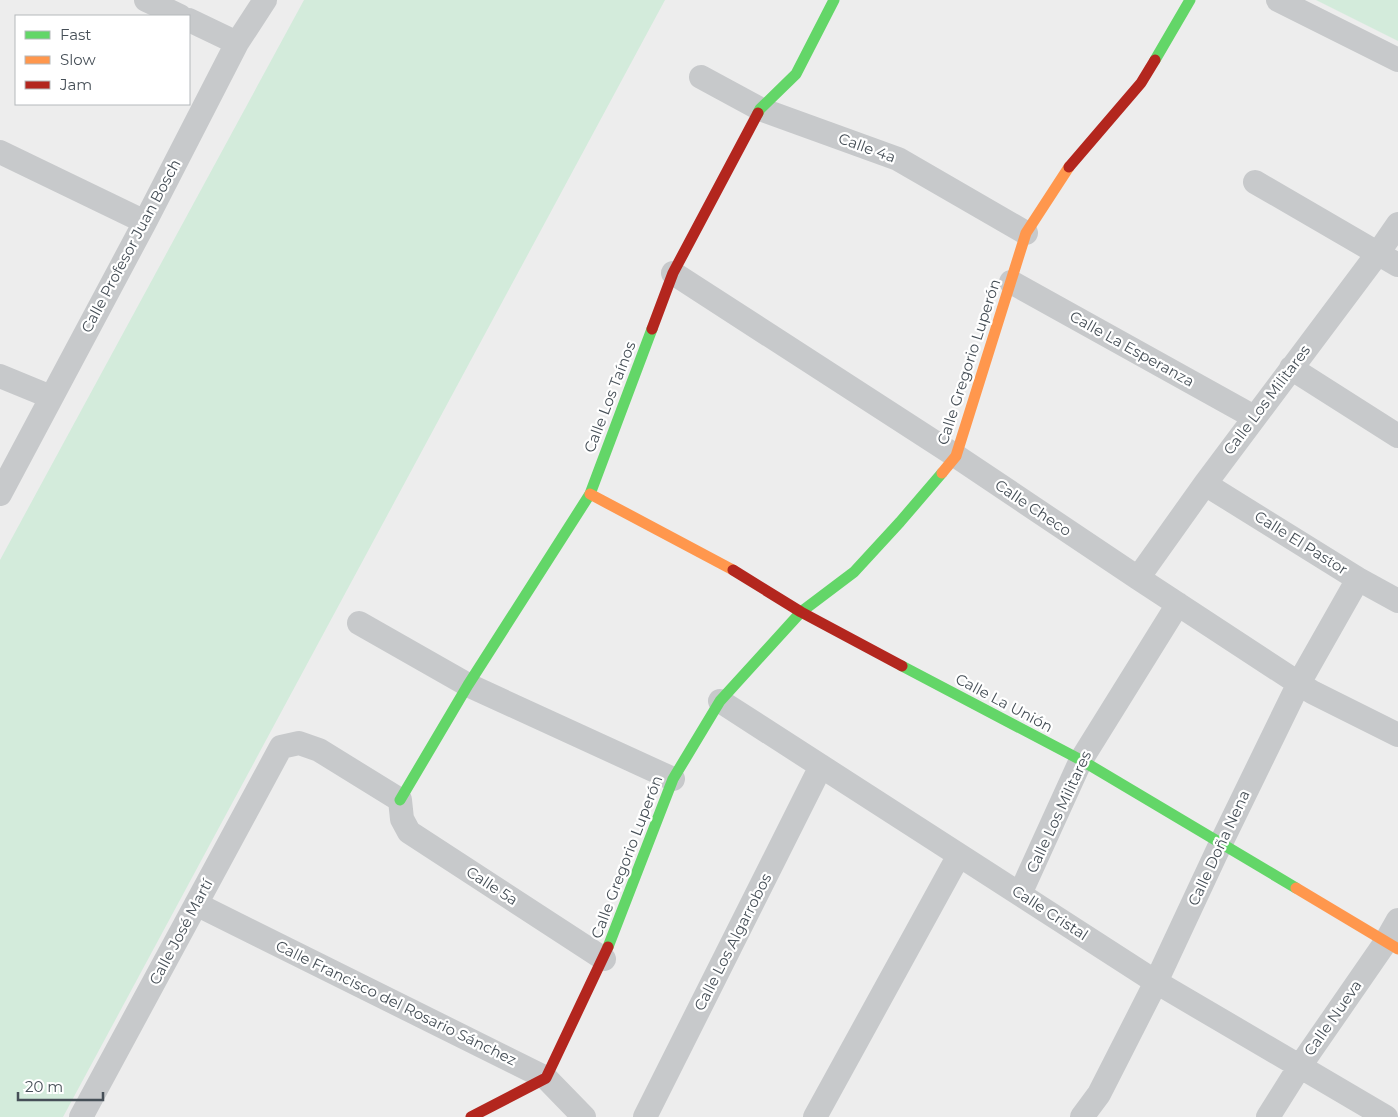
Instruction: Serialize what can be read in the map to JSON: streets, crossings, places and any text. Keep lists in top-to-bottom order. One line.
{"streets":{"street":["Calle 4a","Calle Profesor Juan Bosch","Calle La Esperanza","Calle Gregorio Luperón","Calle Los Taínos","Calle Los Militares","Calle Checo","Calle El Pastor","Calle La Unión","Calle Doña Nena","Calle 5a","Calle Cristal","Calle José Martí","Calle Los Algarrobos","Calle Francisco del Rosario Sánchez","Calle Nueva"]},"crossings":[["Calle 4a","Calle Gregorio Luperón"],["Calle 4a","Calle Los Taínos"],["Calle La Esperanza","Calle Gregorio Luperón"],["Calle La Esperanza","Calle Los Militares"],["Calle Gregorio Luperón","Calle Checo"],["Calle Gregorio Luperón","Calle La Unión"],["Calle Gregorio Luperón","Calle 5a"],["Calle Gregorio Luperón","Calle Cristal"],["Calle Gregorio Luperón","Calle Francisco del Rosario Sánchez"],["Calle Los Taínos","Calle Checo"],["Calle Los Taínos","Calle La Unión"],["Calle Los Taínos","Calle 5a"],["Calle Los Taínos","Calle José Martí"],["Calle Los Militares","Calle Checo"],["Calle Los Militares","Calle El Pastor"],["Calle Los Militares","Calle La Unión"],["Calle Los Militares","Calle Cristal"],["Calle Checo","Calle Doña Nena"],["Calle El Pastor","Calle Doña Nena"],["Calle La Unión","Calle Doña Nena"],["Calle La Unión","Calle Nueva"],["Calle Doña Nena","Calle Cristal"],["Calle 5a","Calle José Martí"],["Calle Cristal","Calle Los Algarrobos"],["Calle Cristal","Calle Nueva"],["Calle José Martí","Calle Francisco del Rosario Sánchez"]],"legend":["Fast","Slow","Jam"],"scale_bar":"20 m"}
